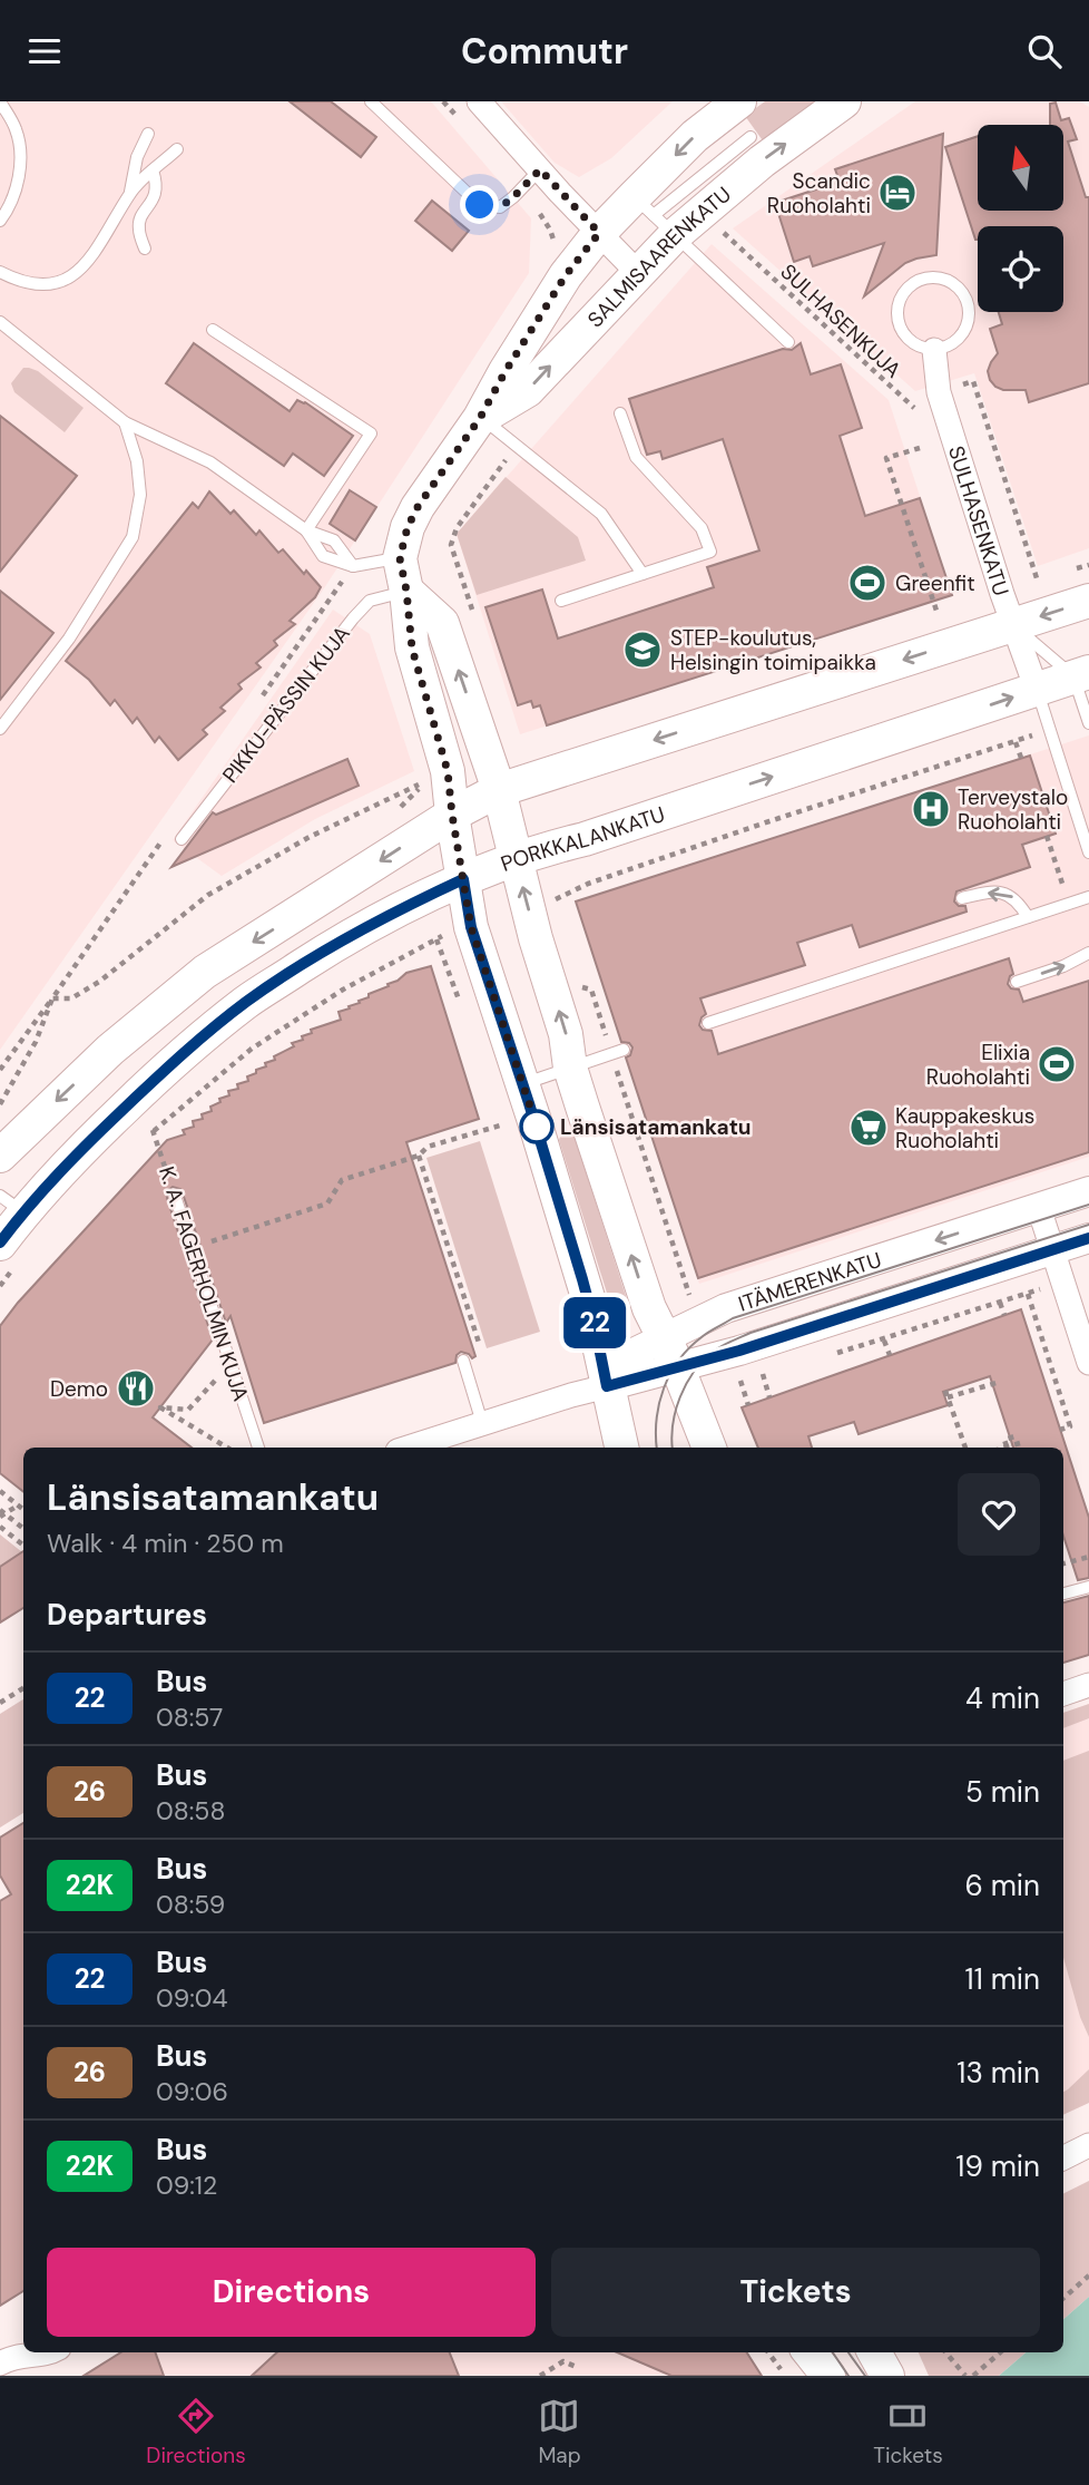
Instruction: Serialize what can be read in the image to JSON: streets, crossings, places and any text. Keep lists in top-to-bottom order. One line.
{"streets":{"main road":["SALMISAARENKATU","PORKKALANKATU"],"street":["SULHASENKATU","ITÄMERENKATU"],"lane":["PIKKU-PÄSSIN KUJA","K. A. FAGERHOLMIN KUJA"],"path":["SULHASENKUJA"]},"crossings":[["SALMISAARENKATU","PIKKU-PÄSSIN KUJA"],["SULHASENKUJA","SULHASENKATU"],["SULHASENKATU","PORKKALANKATU"]],"places":{"hotel":["Scandic Ruoholahti"],"sports":["Greenfit","Elixia Ruoholahti"],"school or university":["STEP-koulutus, Helsingin toimipaikka"],"hospital":["Terveystalo Ruoholahti"],"other":["Länsisatamankatu"],"supermarket":["Kauppakeskus Ruoholahti"],"restaurant":["Demo"]},"lines":["bus line 22"],"north":"top","page":{"header":"Commutr","on_map":"22","heading":[["Länsisatamankatu","Walk · 4 min · 250 m"],"Departures"],"list":[{"mark":"22","name":"Bus","note":"08:57","value":"4 min"},{"mark":"26","name":"Bus","note":"08:58","value":"5 min"},{"mark":"22K","name":"Bus","note":"08:59","value":"6 min"},{"mark":"22","name":"Bus","note":"09:04","value":"11 min"},{"mark":"26","name":"Bus","note":"09:06","value":"13 min"},{"mark":"22K","name":"Bus","note":"09:12","value":"19 min"}],"buttons":["Directions","Tickets"],"tabs":["Directions","Map","Tickets"]}}
